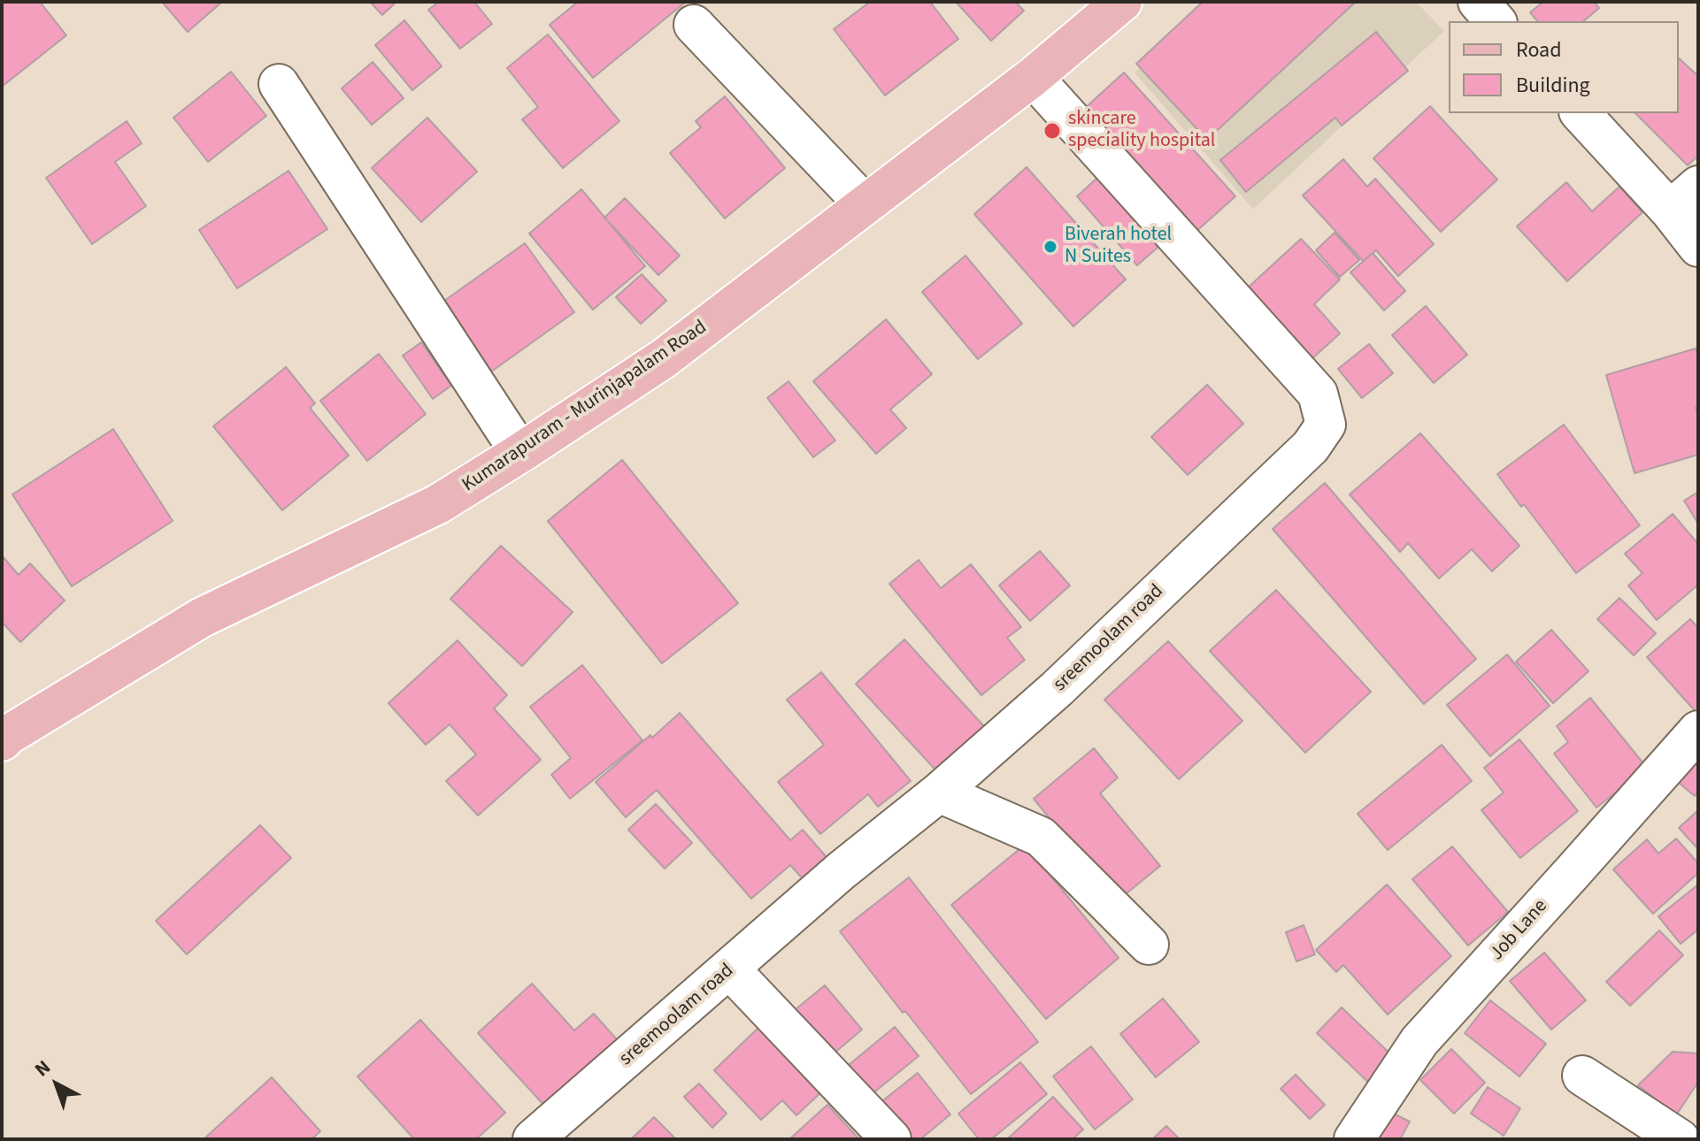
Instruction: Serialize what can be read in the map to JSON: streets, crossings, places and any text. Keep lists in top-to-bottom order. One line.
{"streets":{"main road":["Kumarapuram - Murinjapalam Road"],"street":["sreemoolam road","Job Lane"]},"crossings":[["Kumarapuram - Murinjapalam Road","sreemoolam road"]],"places":["skincare speciality hospital","Biverah hotel N Suites"],"legend":["Road","Building"],"north":"top left"}
